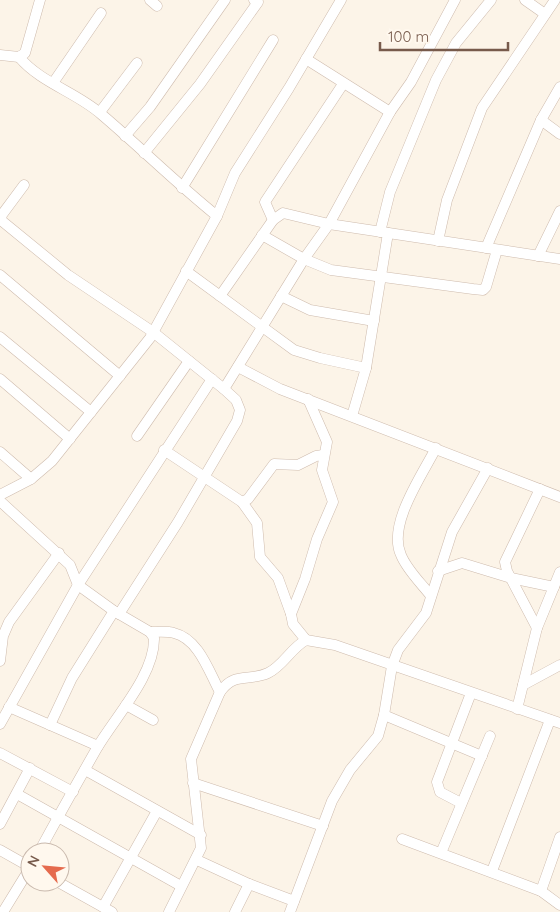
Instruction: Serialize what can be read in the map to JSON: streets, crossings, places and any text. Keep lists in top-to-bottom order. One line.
{"scale_bar":"100 m","north":"top left"}
